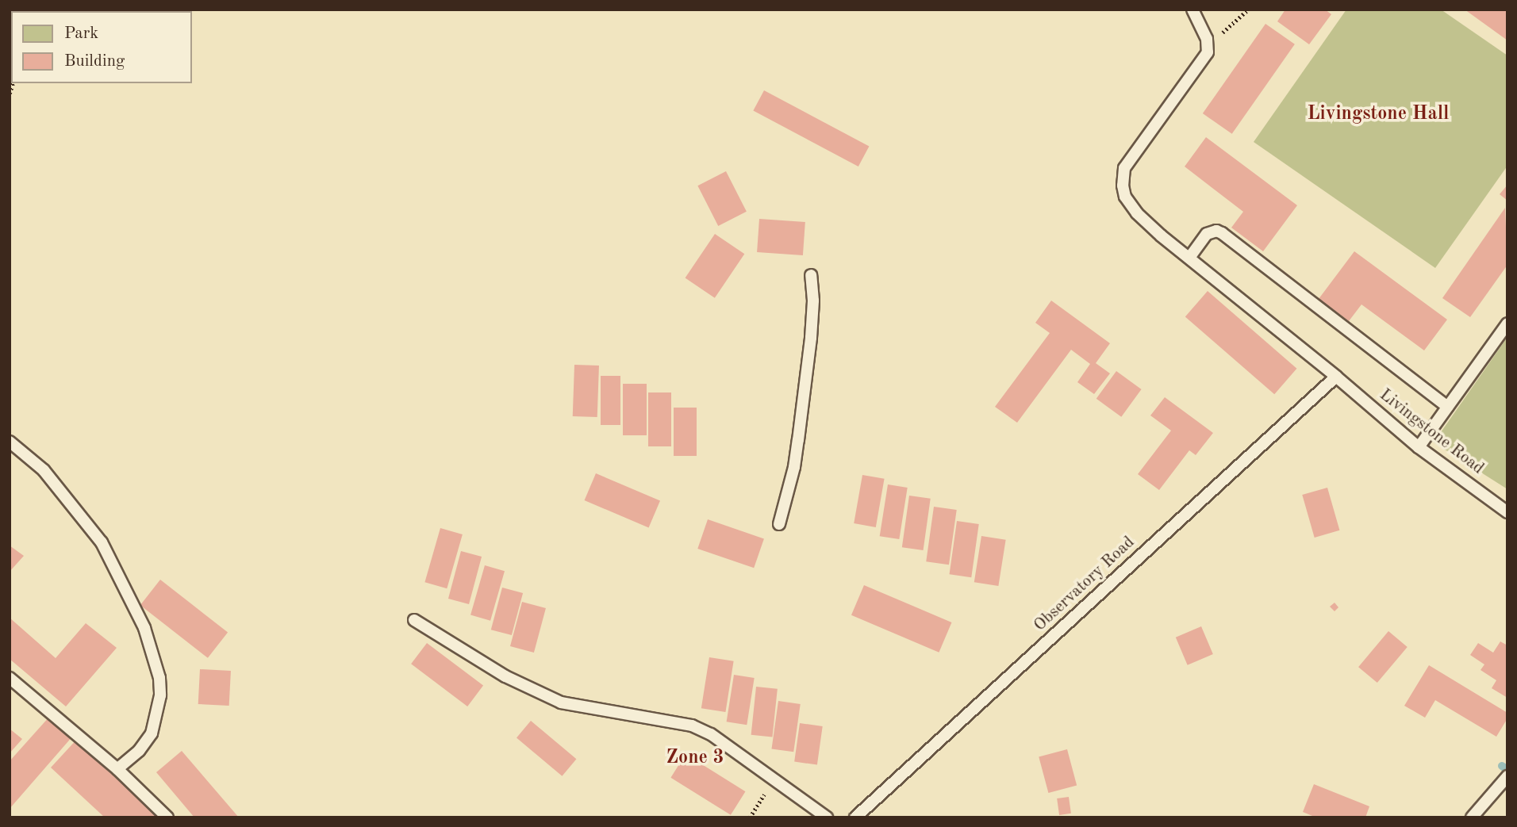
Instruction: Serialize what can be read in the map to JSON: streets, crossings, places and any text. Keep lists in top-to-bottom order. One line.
{"streets":{"lane":["Livingstone Road","Observatory Road"]},"crossings":[["Livingstone Road","Observatory Road"]],"districts":["Livingstone Hall","Zone 3"],"legend":["Park","Building"]}
